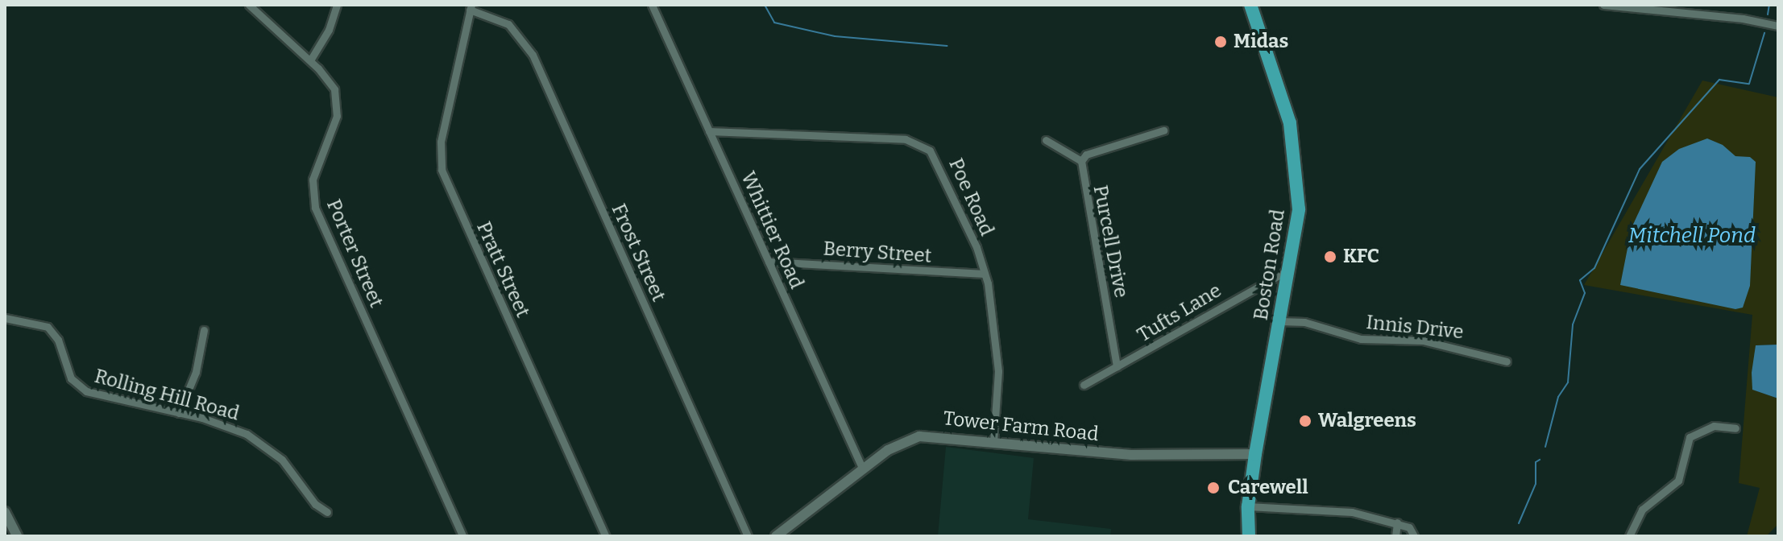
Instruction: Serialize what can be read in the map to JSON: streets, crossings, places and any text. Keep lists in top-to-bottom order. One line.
{"streets":{"main road":["Boston Road"],"street":["Poe Road","Whittier Road","Purcell Drive","Frost Street","Berry Street","Porter Street","Pratt Street","Tufts Lane","Innis Drive","Rolling Hill Road","Tower Farm Road"]},"crossings":[["Poe Road","Whittier Road"],["Poe Road","Berry Street"],["Poe Road","Tower Farm Road"],["Whittier Road","Berry Street"],["Whittier Road","Tower Farm Road"],["Purcell Drive","Tufts Lane"],["Frost Street","Pratt Street"],["Boston Road","Tufts Lane"],["Boston Road","Innis Drive"],["Boston Road","Tower Farm Road"]],"water":["Mitchell Pond"],"places":["Midas","KFC","Walgreens","Carewell"]}
